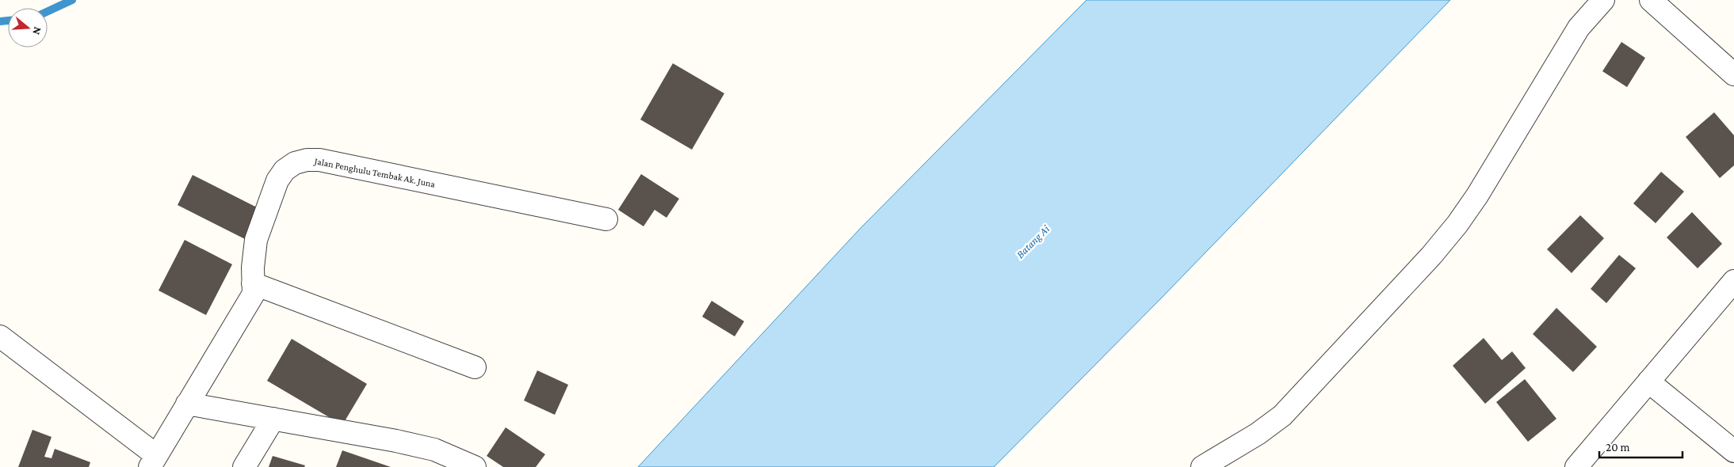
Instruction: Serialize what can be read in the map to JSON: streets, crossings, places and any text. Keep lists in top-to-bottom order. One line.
{"streets":{"street":["Jalan Penghulu Tembak Ak. Juna"]},"water":["Batang Ai"],"scale_bar":"20 m","north":"right"}
